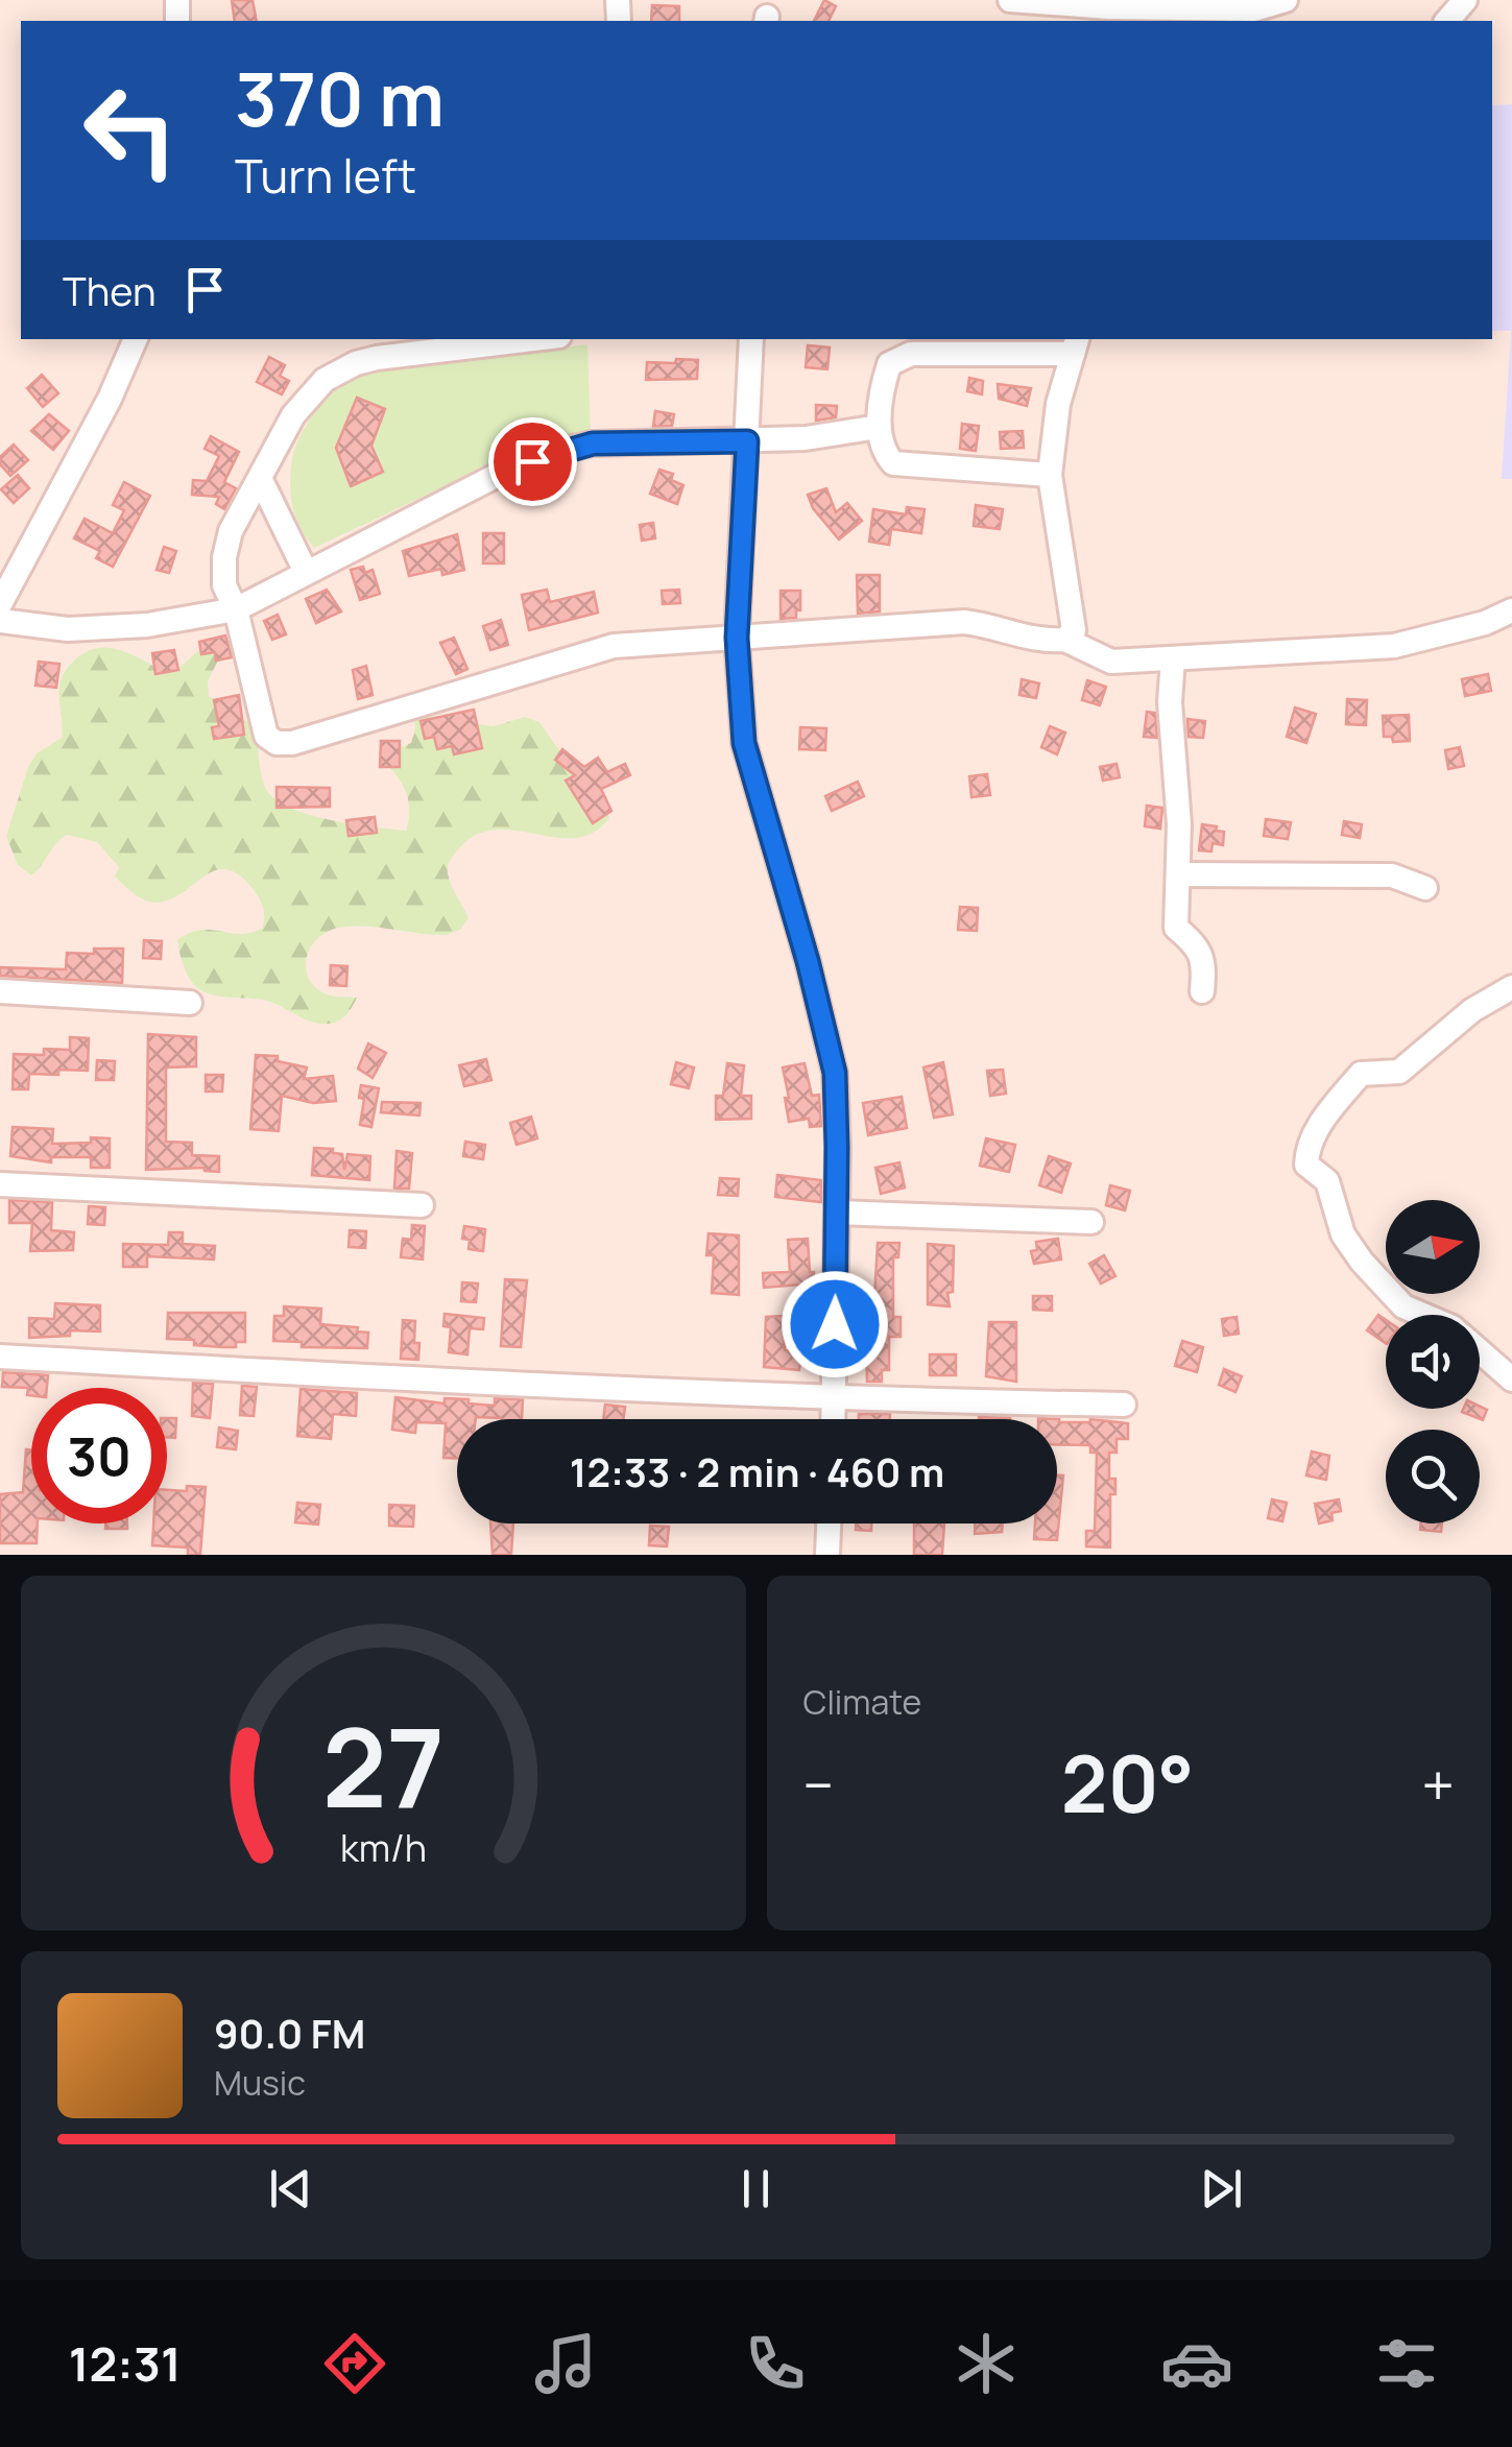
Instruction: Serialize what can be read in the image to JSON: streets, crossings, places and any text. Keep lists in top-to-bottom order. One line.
{"north":"right","page":{"turn":["370 m","Turn left"],"then":"Then","limit":"30","trip":"12:33 · 2 min · 460 m","tile":"Climate","heat":["−","20°","+"],"song":["90.0 FM","Music"],"tabs":"12:31","gauge":["27","km/h"]}}
